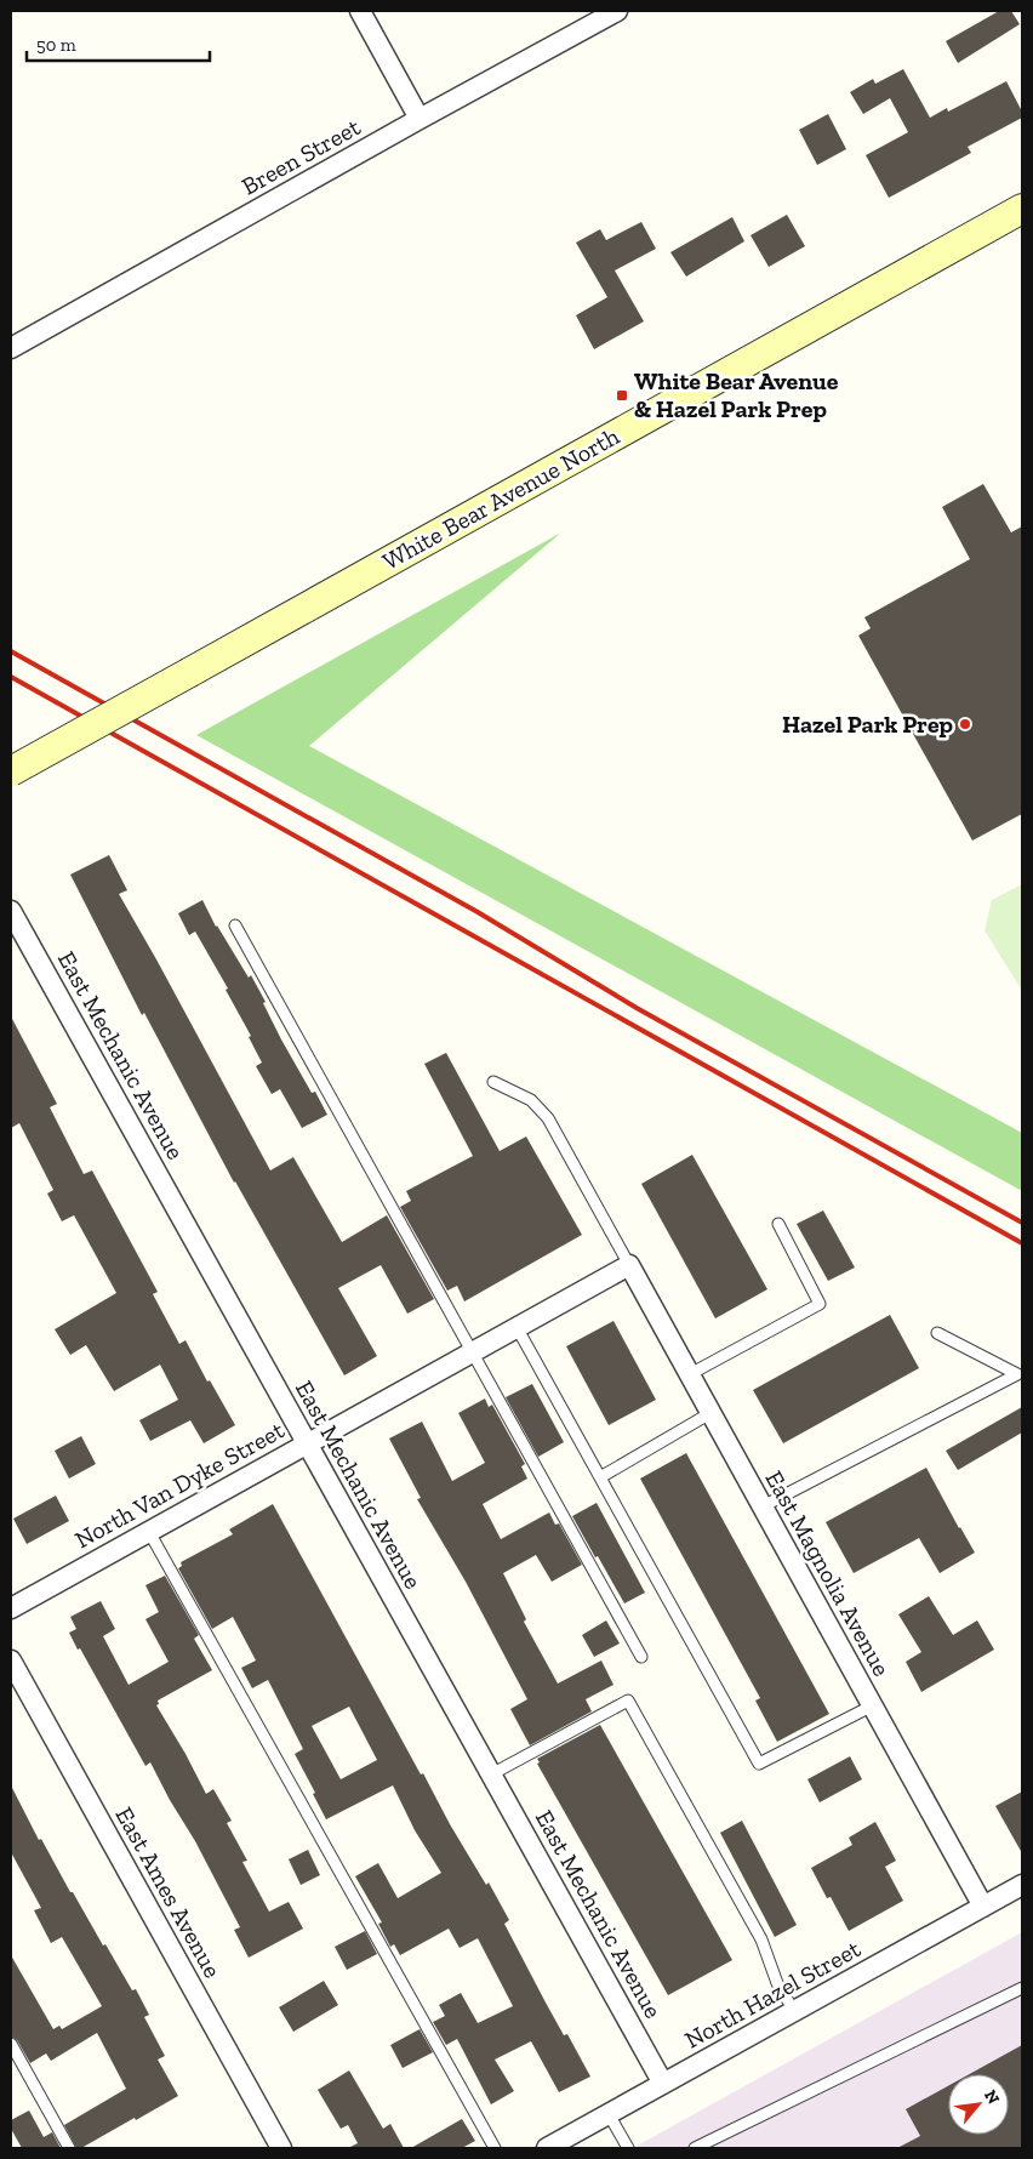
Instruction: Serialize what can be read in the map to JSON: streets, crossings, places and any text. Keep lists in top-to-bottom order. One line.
{"streets":{"main road":["White Bear Avenue North"],"street":["Breen Street","East Mechanic Avenue","North Van Dyke Street","East Magnolia Avenue","East Ames Avenue","North Hazel Street"]},"crossings":[["East Mechanic Avenue","North Van Dyke Street"],["East Mechanic Avenue","North Hazel Street"],["North Van Dyke Street","East Magnolia Avenue"],["East Magnolia Avenue","North Hazel Street"]],"places":{"transit":["White Bear Avenue & Hazel Park Prep"],"other":["Hazel Park Prep"]},"scale_bar":"50 m","north":"top right"}
